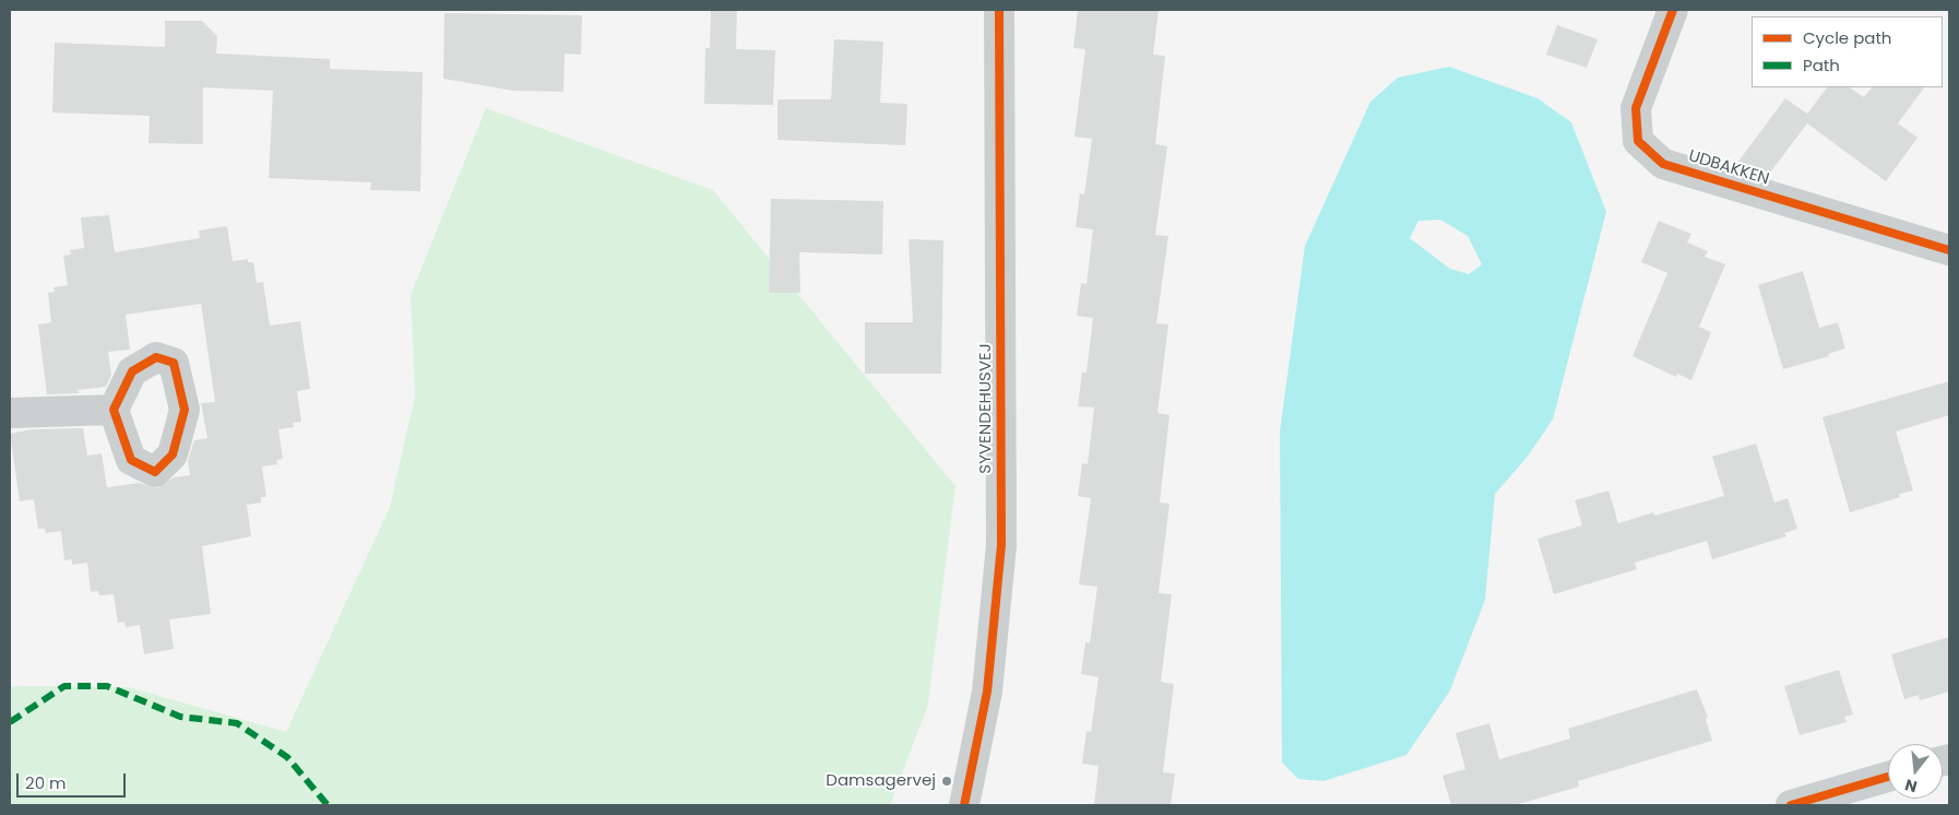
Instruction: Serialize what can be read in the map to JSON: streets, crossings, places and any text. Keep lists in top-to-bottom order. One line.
{"streets":{"street":["UDBAKKEN","SYVENDEHUSVEJ"]},"places":["Damsagervej"],"legend":["Cycle path","Path"],"scale_bar":"20 m","north":"bottom"}
